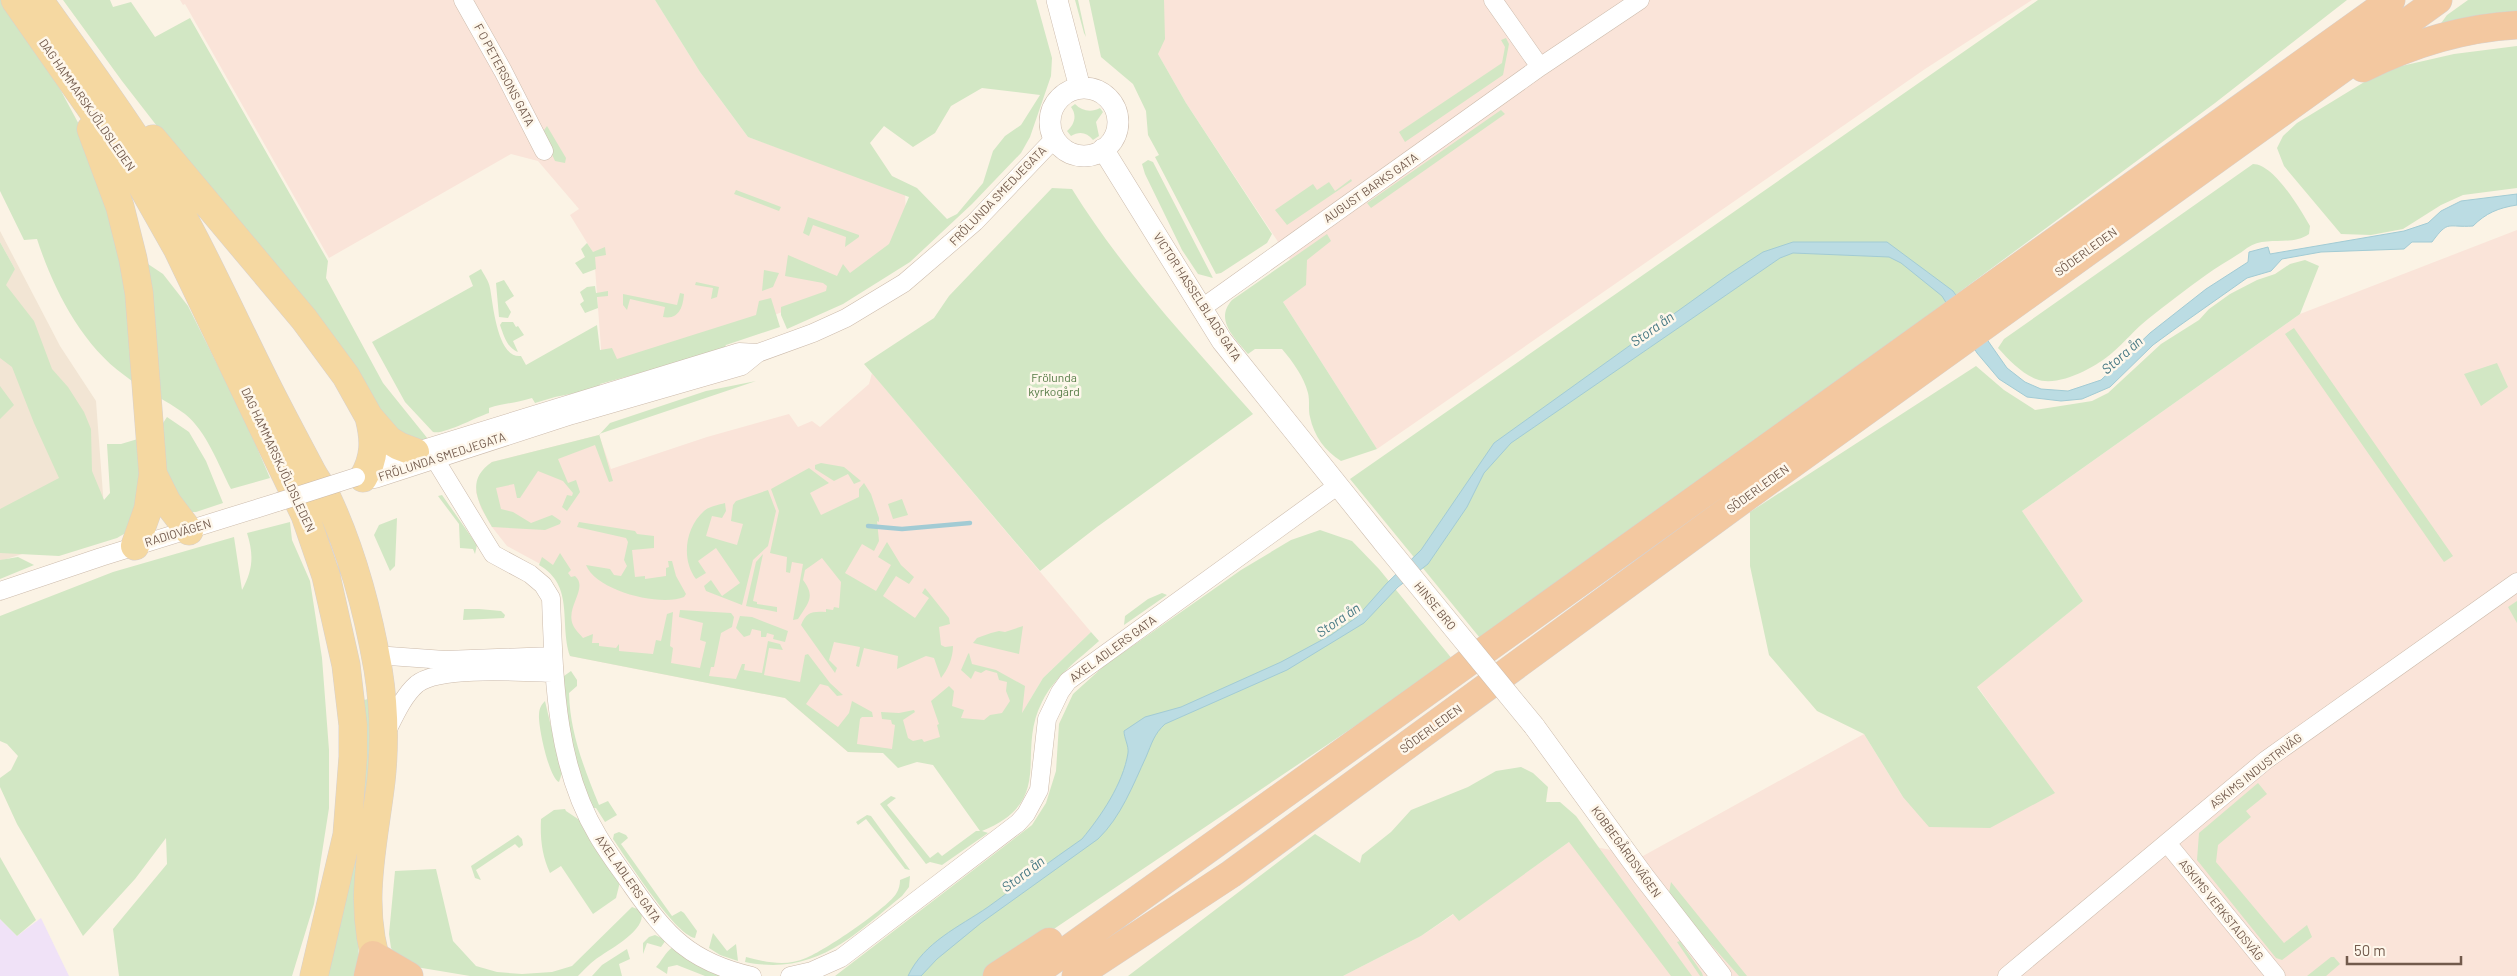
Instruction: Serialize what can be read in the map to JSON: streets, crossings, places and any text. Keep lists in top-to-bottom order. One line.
{"streets":{"highway":["SÖDERLEDEN"],"main road":["DAG HAMMARSKJÖLDSLEDEN"],"street":["F O PETERSONS GATA","AUGUST BARKS GATA","FRÖLUNDA SMEDJEGATA","VICTOR HASSELBLADS GATA","RADIOVÄGEN","HINSE BRO","AXEL ADLERS GATA","ASKIMS INDUSTRIVÄG","KOBBEGÅRDSVÄGEN","ASKIMS VERKSTADSVÄG"]},"crossings":[["AUGUST BARKS GATA","VICTOR HASSELBLADS GATA"],["FRÖLUNDA SMEDJEGATA","VICTOR HASSELBLADS GATA"],["FRÖLUNDA SMEDJEGATA","RADIOVÄGEN"],["FRÖLUNDA SMEDJEGATA","AXEL ADLERS GATA"],["VICTOR HASSELBLADS GATA","HINSE BRO"],["VICTOR HASSELBLADS GATA","AXEL ADLERS GATA"],["HINSE BRO","AXEL ADLERS GATA"],["HINSE BRO","KOBBEGÅRDSVÄGEN"],["ASKIMS INDUSTRIVÄG","ASKIMS VERKSTADSVÄG"]],"water":["Stora ån"],"parks":["Frölunda kyrkogård"],"scale_bar":"50 m"}
